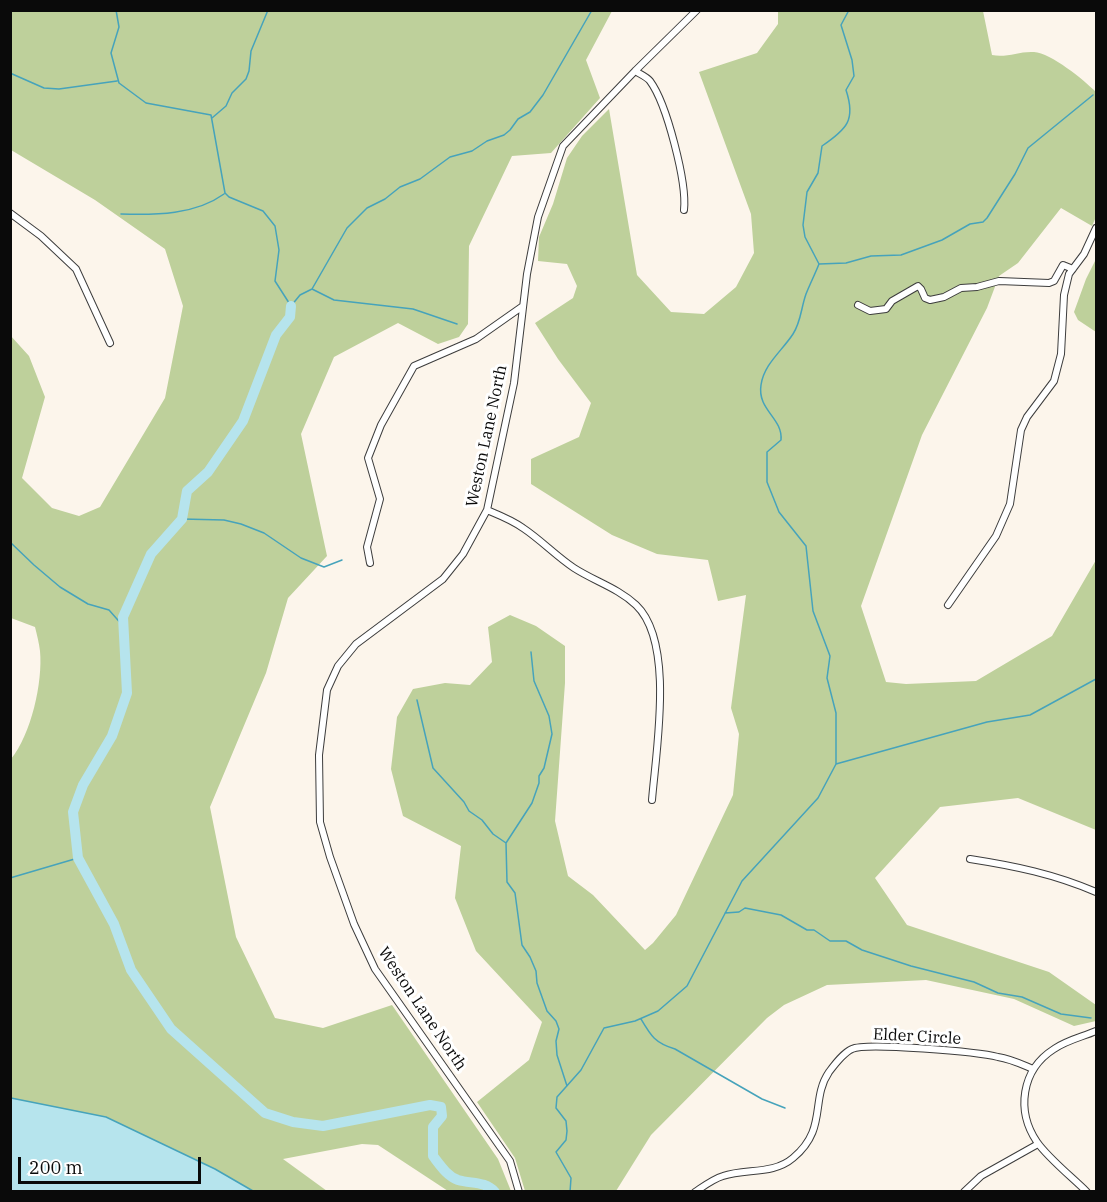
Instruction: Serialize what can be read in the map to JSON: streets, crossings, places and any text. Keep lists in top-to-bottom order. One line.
{"streets":{"street":["Weston Lane North","Elder Circle"]},"scale_bar":"200 m"}
